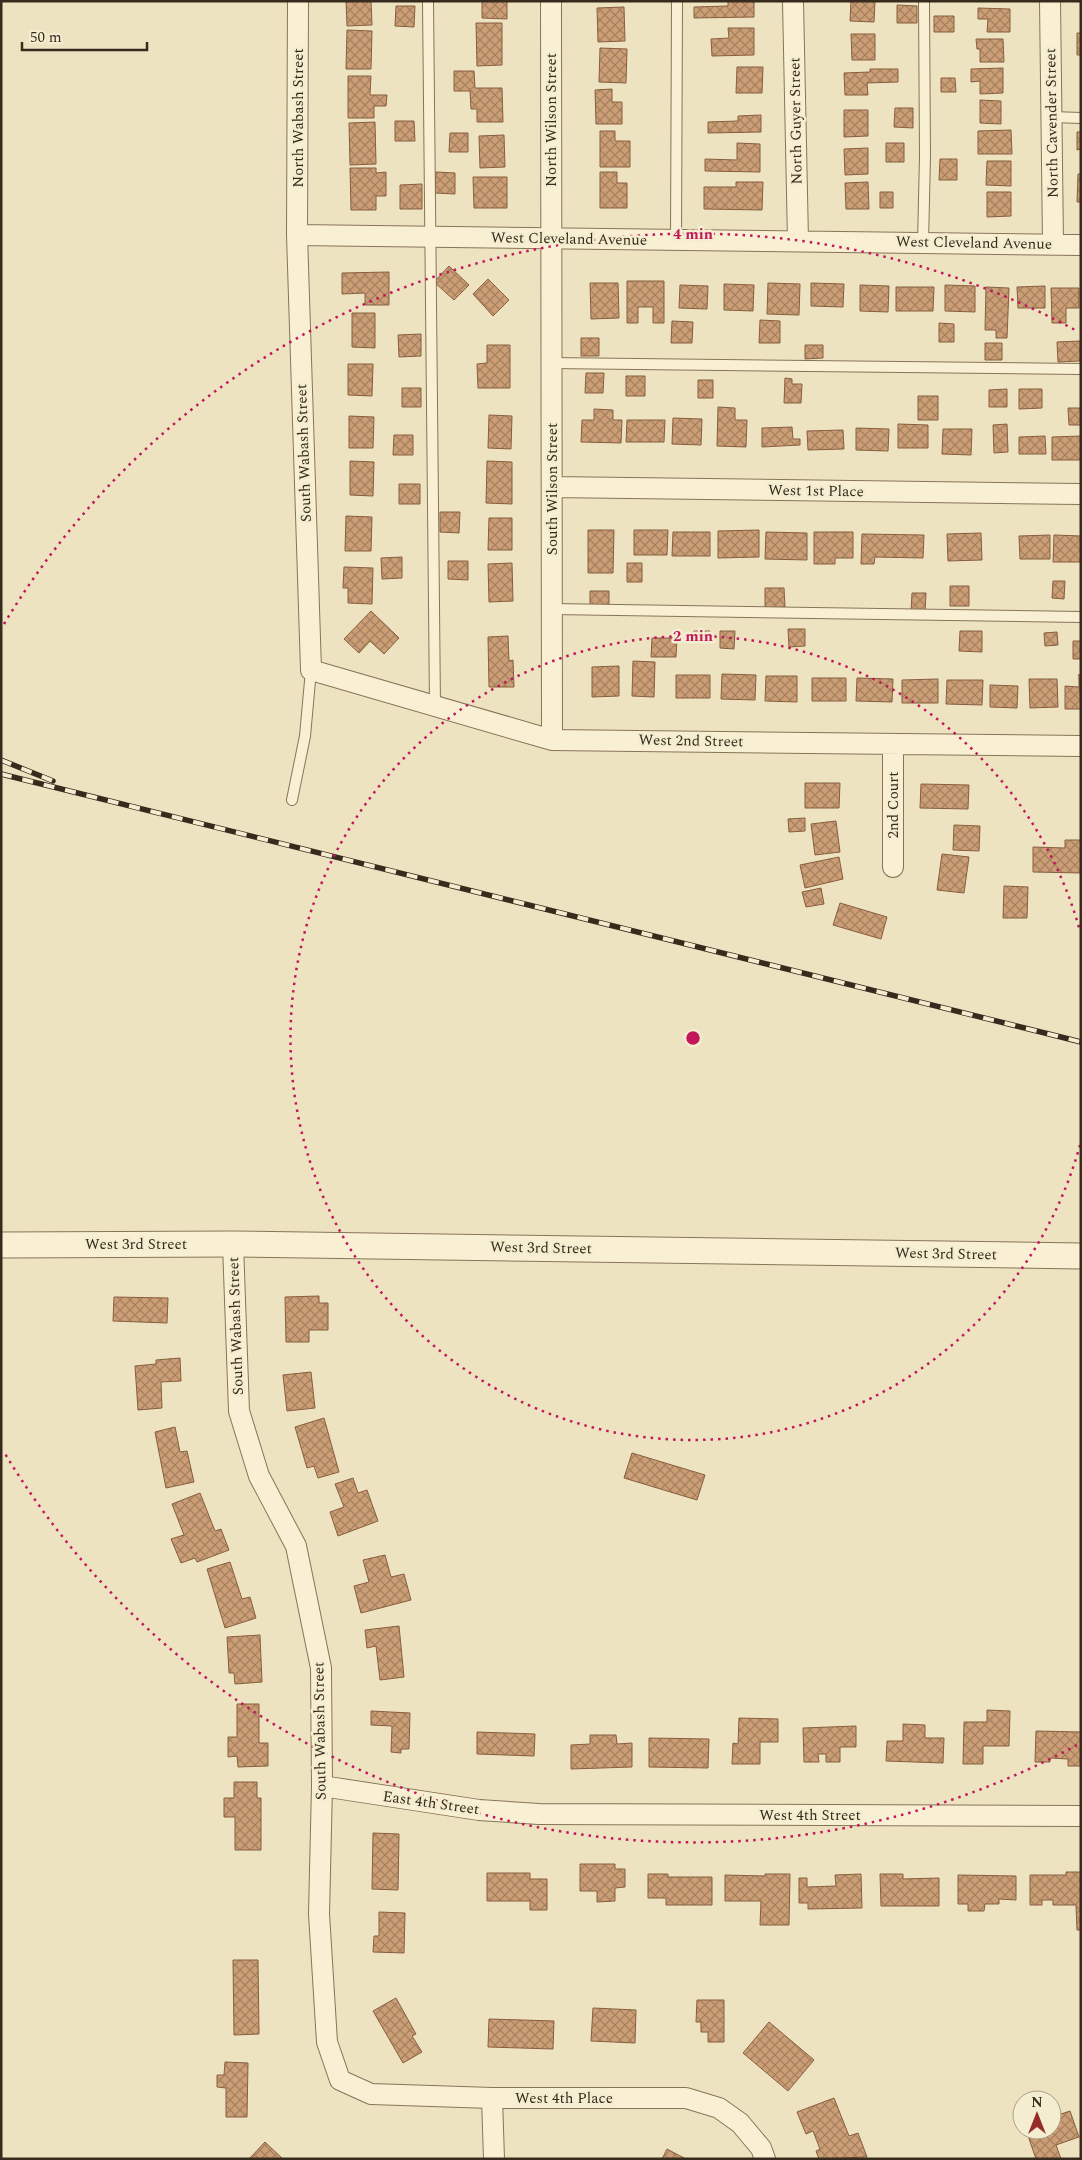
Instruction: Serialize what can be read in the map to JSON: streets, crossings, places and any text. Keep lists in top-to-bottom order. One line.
{"streets":{"street":["North Wabash Street","North Wilson Street","North Guyer Street","North Cavender Street","West Cleveland Avenue","South Wabash Street","South Wilson Street","West 1st Place","West 2nd Street","2nd Court","West 3rd Street","East 4th Street","West 4th Street","West 4th Place"]},"crossings":[["North Wabash Street","West Cleveland Avenue"],["North Wabash Street","South Wabash Street"],["North Wilson Street","West Cleveland Avenue"],["North Wilson Street","South Wilson Street"],["North Guyer Street","West Cleveland Avenue"],["North Cavender Street","West Cleveland Avenue"],["West Cleveland Avenue","South Wabash Street"],["West Cleveland Avenue","South Wilson Street"],["South Wabash Street","West 2nd Street"],["South Wabash Street","West 3rd Street"],["South Wabash Street","East 4th Street"],["South Wabash Street","West 4th Place"],["South Wilson Street","West 1st Place"],["South Wilson Street","West 2nd Street"],["West 2nd Street","2nd Court"],["East 4th Street","West 4th Street"]],"scale_bar":"50 m","north":"top","rings":["4 min","2 min"]}
